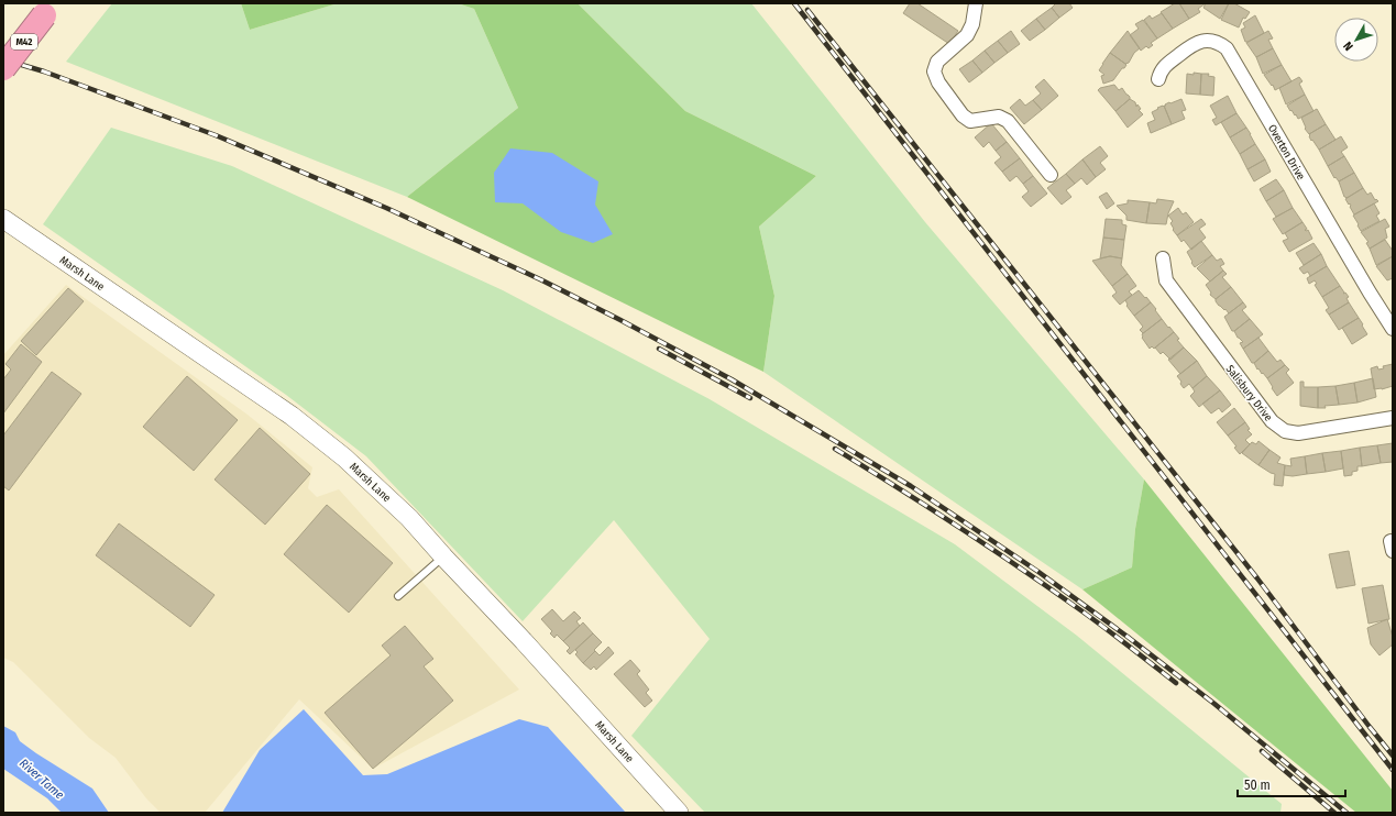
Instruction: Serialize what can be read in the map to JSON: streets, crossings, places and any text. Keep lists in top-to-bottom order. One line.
{"streets":{"highway":["M42"],"main road":["Marsh Lane"],"street":["Overton Drive","Salisbury Drive"]},"water":["River Tame"],"scale_bar":"50 m","north":"bottom left"}
